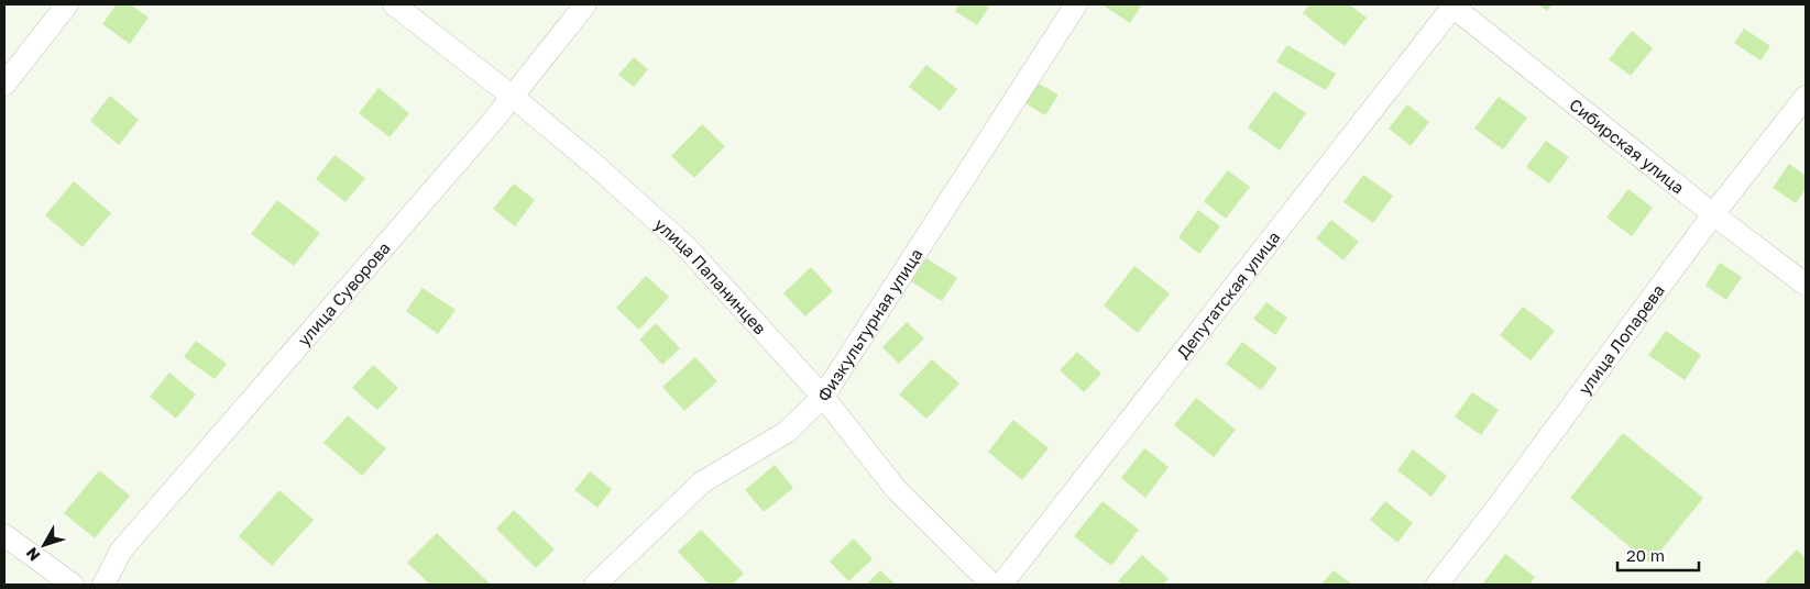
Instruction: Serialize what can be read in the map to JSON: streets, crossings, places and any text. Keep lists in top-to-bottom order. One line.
{"streets":{"street":["Сибирская улица","улица Папанинцев","улица Суворова","Депутатская улица","Физкультурная улица","улица Лопарева"]},"crossings":[["Сибирская улица","Депутатская улица"],["Сибирская улица","улица Лопарева"],["улица Папанинцев","улица Суворова"],["улица Папанинцев","Физкультурная улица"]],"scale_bar":"20 m","north":"bottom left"}
